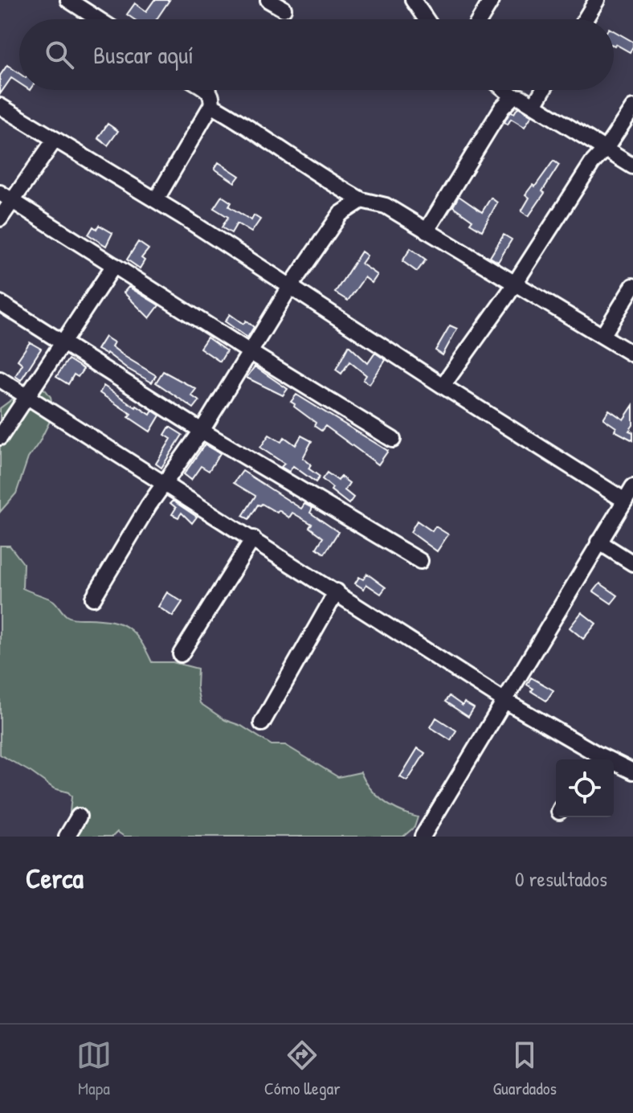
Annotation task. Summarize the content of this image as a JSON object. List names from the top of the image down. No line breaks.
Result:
{"page":{"search":"Buscar aquí","heading":["Cerca","0 resultados"],"nav":["Mapa","Cómo llegar","Guardados"]}}
